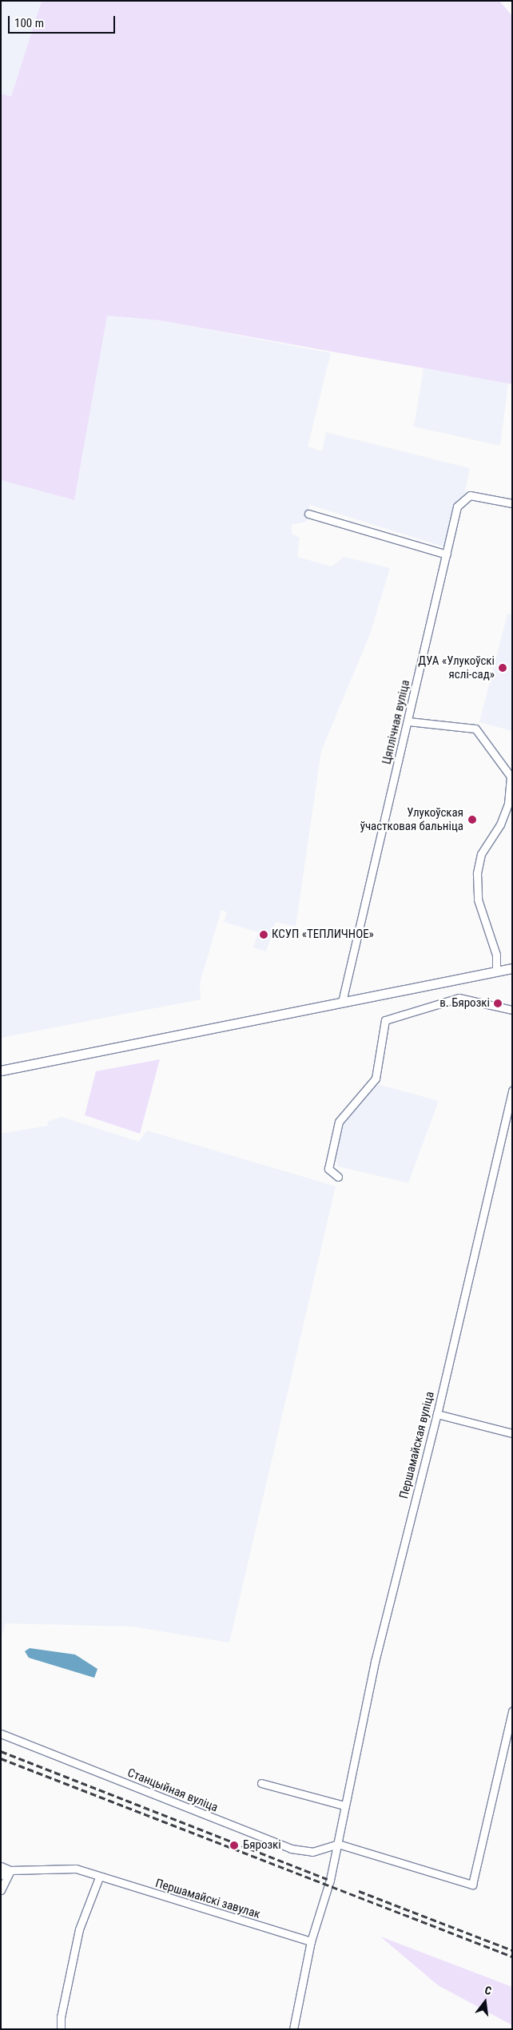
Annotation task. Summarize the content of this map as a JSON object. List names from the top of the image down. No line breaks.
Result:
{"streets":{"street":["Цяплічная вуліца","Першамайская вуліца","Станцыйная вуліца","Першамайскі завулак"]},"crossings":[["Першамайская вуліца","Станцыйная вуліца"],["Першамайская вуліца","Першамайскі завулак"]],"places":["ДУА «Улукоўскі яслі-сад»","Улукоўская ўчастковая бальніца","КСУП «ТЕПЛИЧНОЕ»","в. Бярозкі","Бярозкі"],"scale_bar":"100 m","north":"top"}
